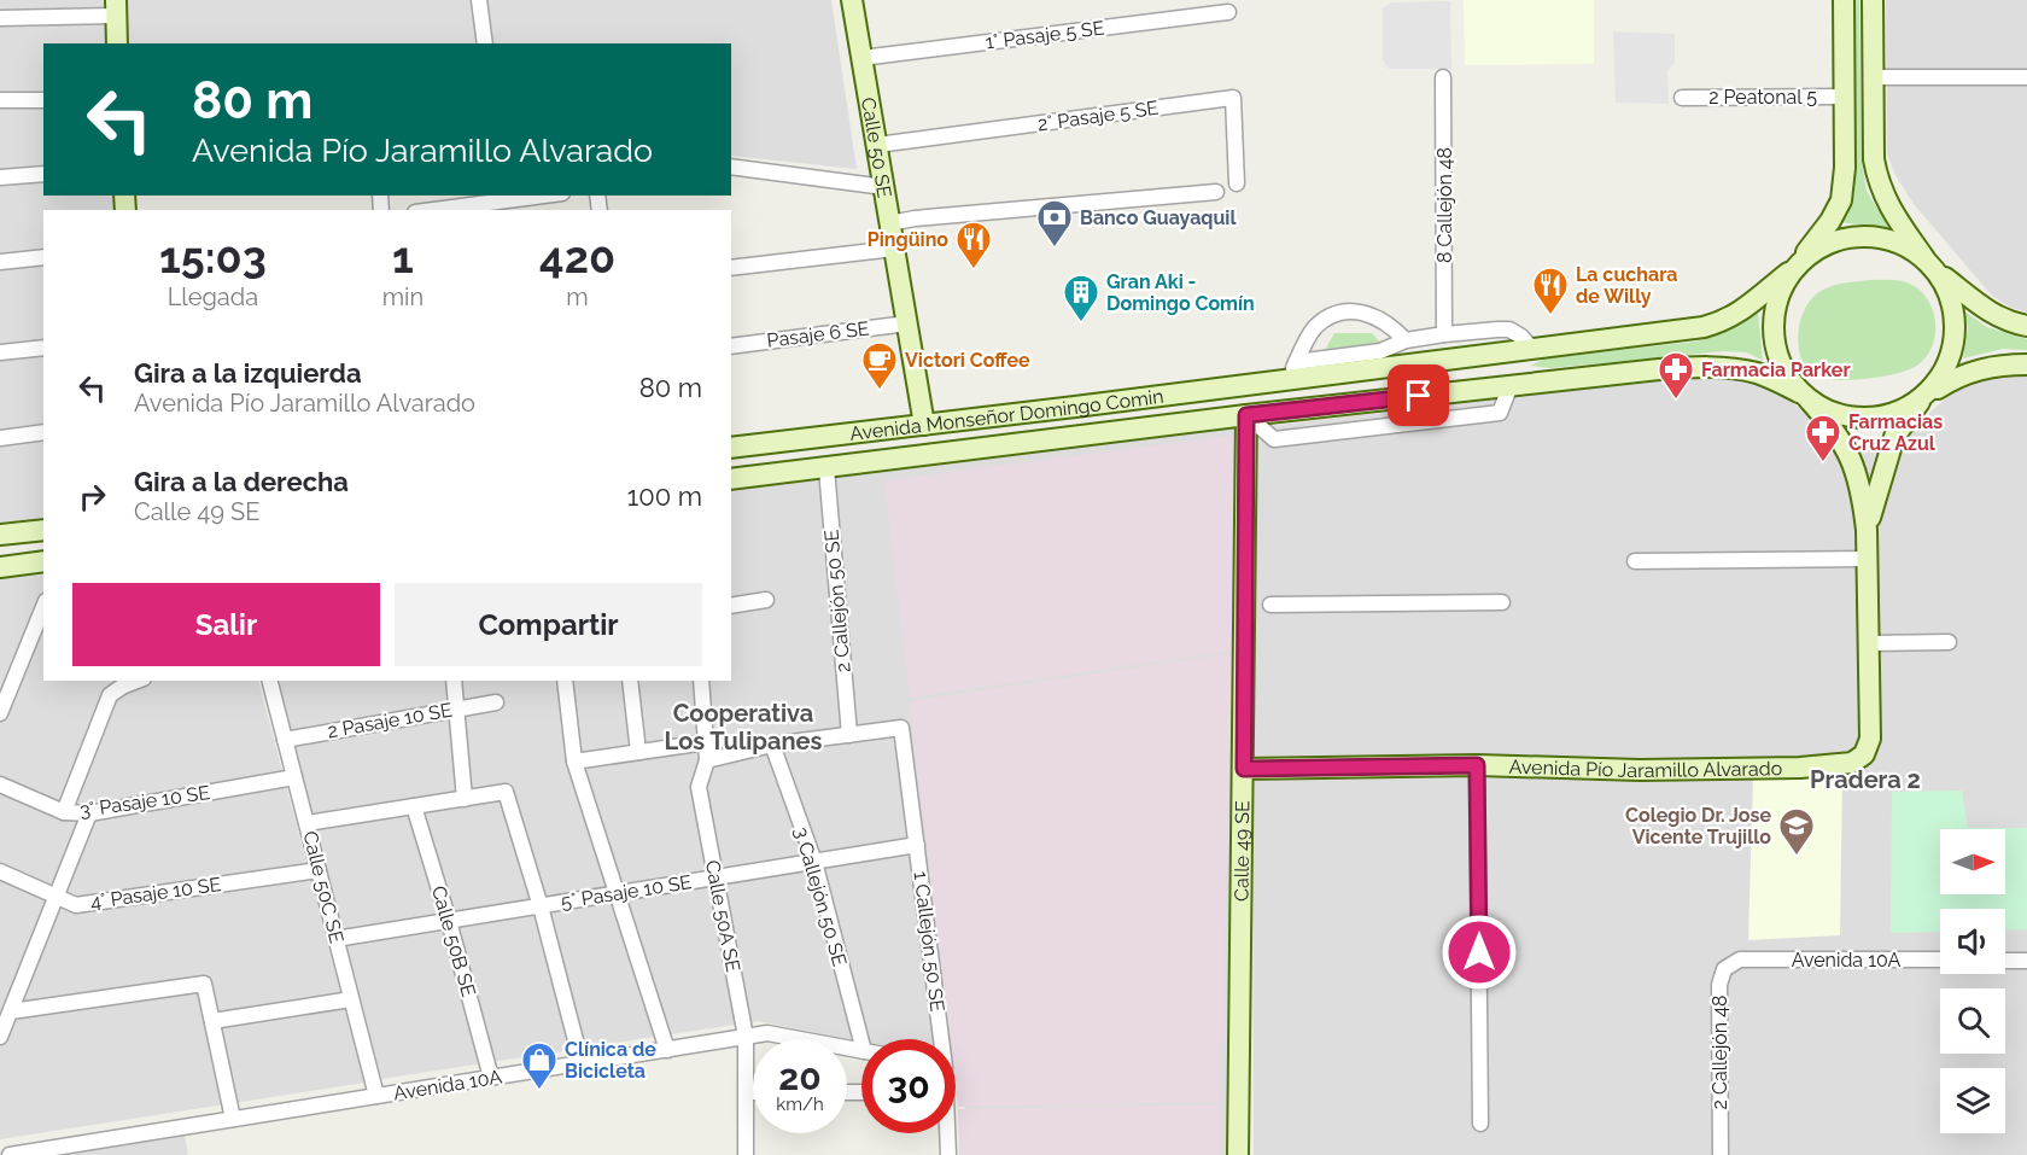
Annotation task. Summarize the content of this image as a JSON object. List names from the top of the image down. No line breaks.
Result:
{"streets":{"main road":["Calle 50 SE","Avenida Monseñor Domingo Comin","Avenida Pío Jaramillo Alvarado","Calle 49 SE"],"street":["1° Pasaje 5 SE","2 Peatonal 5","2° Pasaje 5 SE","8 Callejón 48","Pasaje 6 SE","2 Callejón 50 SE","2 Pasaje 10 SE","3° Pasaje 10 SE","Calle 50C SE","5° Pasaje 10 SE","4° Pasaje 10 SE","3 Callejón 50 SE","Calle 50A SE","Calle 50B SE","1 Callejón 50 SE","Avenida 10A","2 Callejón 48"]},"crossings":[["1° Pasaje 5 SE","Calle 50 SE"],["2° Pasaje 5 SE","Calle 50 SE"],["Calle 50 SE","Pasaje 6 SE"],["Calle 50 SE","Avenida Monseñor Domingo Comin"],["8 Callejón 48","Avenida Monseñor Domingo Comin"],["Avenida Monseñor Domingo Comin","2 Callejón 50 SE"],["Avenida Monseñor Domingo Comin","Avenida Pío Jaramillo Alvarado"],["Avenida Monseñor Domingo Comin","Calle 49 SE"],["2 Callejón 50 SE","1 Callejón 50 SE"],["2 Pasaje 10 SE","Calle 50C SE"],["Avenida Pío Jaramillo Alvarado","Calle 49 SE"],["3° Pasaje 10 SE","Calle 50C SE"],["Calle 50C SE","5° Pasaje 10 SE"],["Calle 50C SE","4° Pasaje 10 SE"],["Calle 50C SE","Avenida 10A"],["5° Pasaje 10 SE","3 Callejón 50 SE"],["5° Pasaje 10 SE","Calle 50A SE"],["5° Pasaje 10 SE","Calle 50B SE"],["5° Pasaje 10 SE","1 Callejón 50 SE"],["Calle 50A SE","Avenida 10A"],["Calle 50B SE","Avenida 10A"],["Avenida 10A","2 Callejón 48"]],"districts":["Cooperativa Los Tulipanes","Pradera 2"],"places":{"bank":["Banco Guayaquil"],"restaurant":["Pingüino","La cuchara de Willy"],"building":["Gran Aki - Domingo Comín"],"cafe":["Victori Coffee"],"pharmacy":["Farmacia Parker","Farmacias Cruz Azul"],"school or university":["Colegio Dr. Jose Vicente Trujillo"],"shop":["Clínica de Bicicleta"]},"north":"right","page":{"turn":["80 m","Avenida Pío Jaramillo Alvarado"],"eta":["15:03","Llegada","1","min","420","m"],"list":[{"name":"Gira a la izquierda","note":"Avenida Pío Jaramillo Alvarado","value":"80 m"},{"name":"Gira a la derecha","note":"Calle 49 SE","value":"100 m"}],"buttons":["Salir","Compartir"],"speed":"20 km/h","limit":"30"}}
